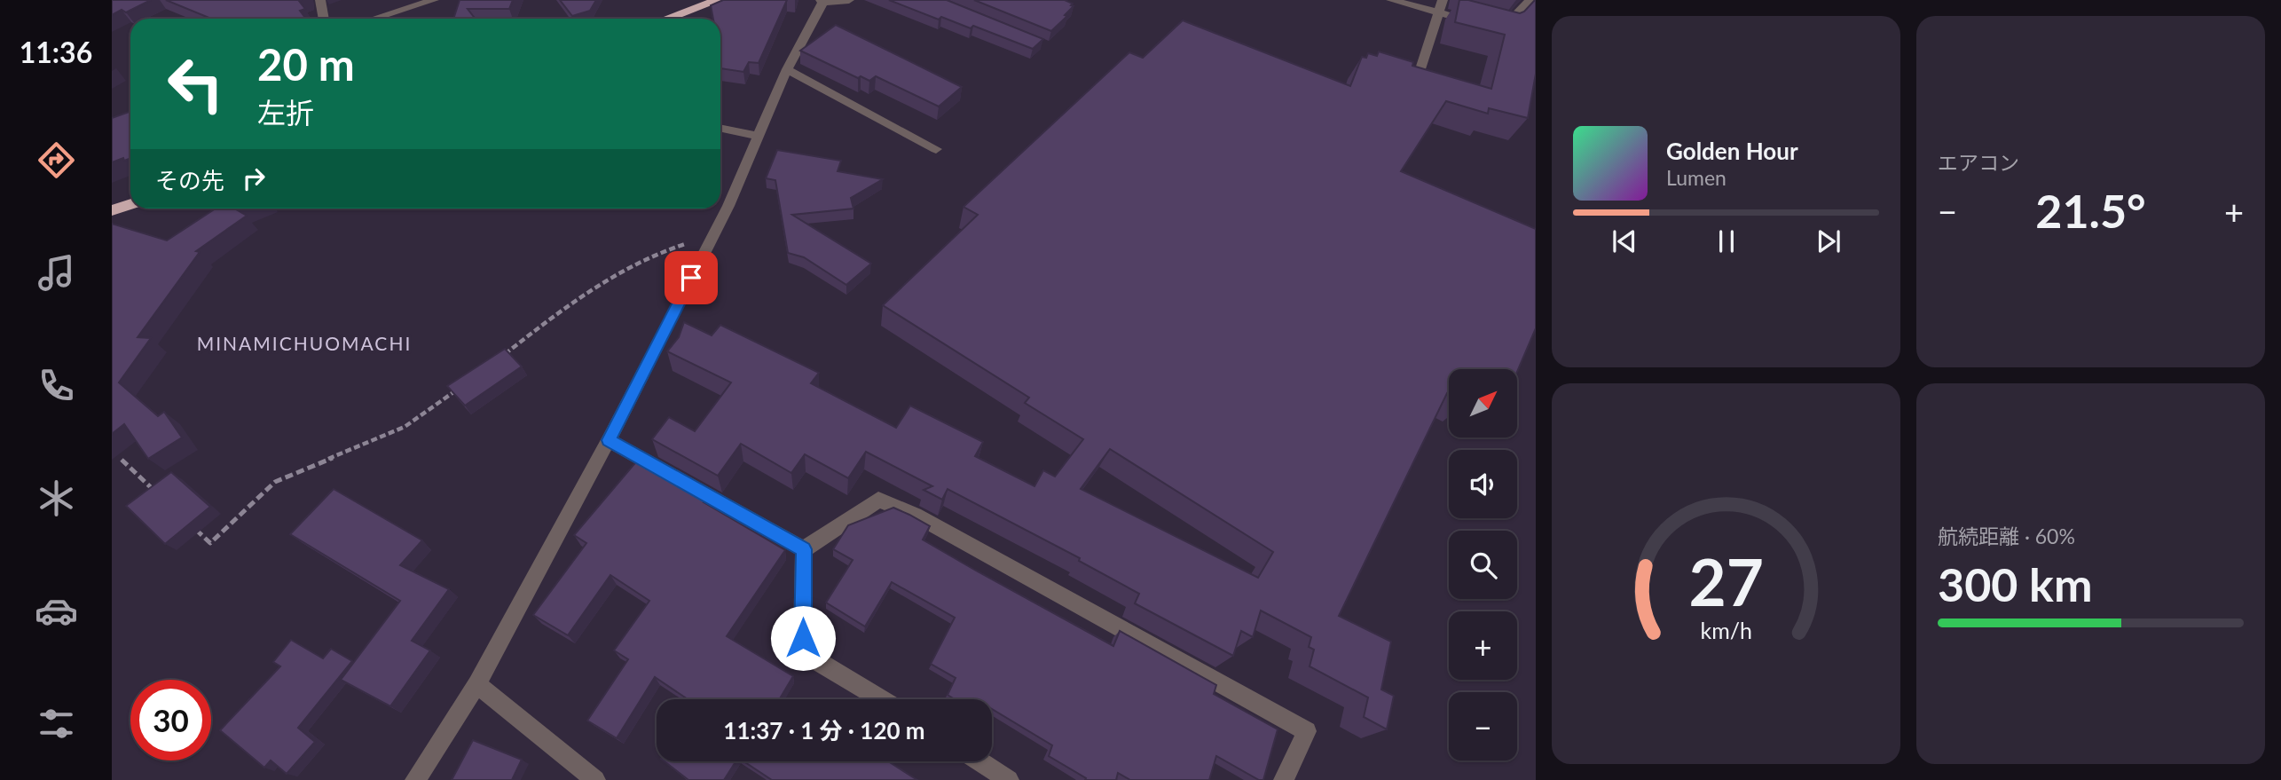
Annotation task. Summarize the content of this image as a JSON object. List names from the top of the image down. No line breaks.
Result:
{"districts":["MINAMICHUOMACHI"],"north":"top right","page":{"tabs":"11:36","tile":["エアコン",["航続距離 · 60%","300 km"]],"turn":["20 m","左折"],"song":["Golden Hour","Lumen"],"then":"その先","heat":["−","21.5°","+"],"map_buttons":["+","−"],"limit":"30","trip":"11:37 · 1 分 · 120 m","gauge":["27","km/h"]}}
